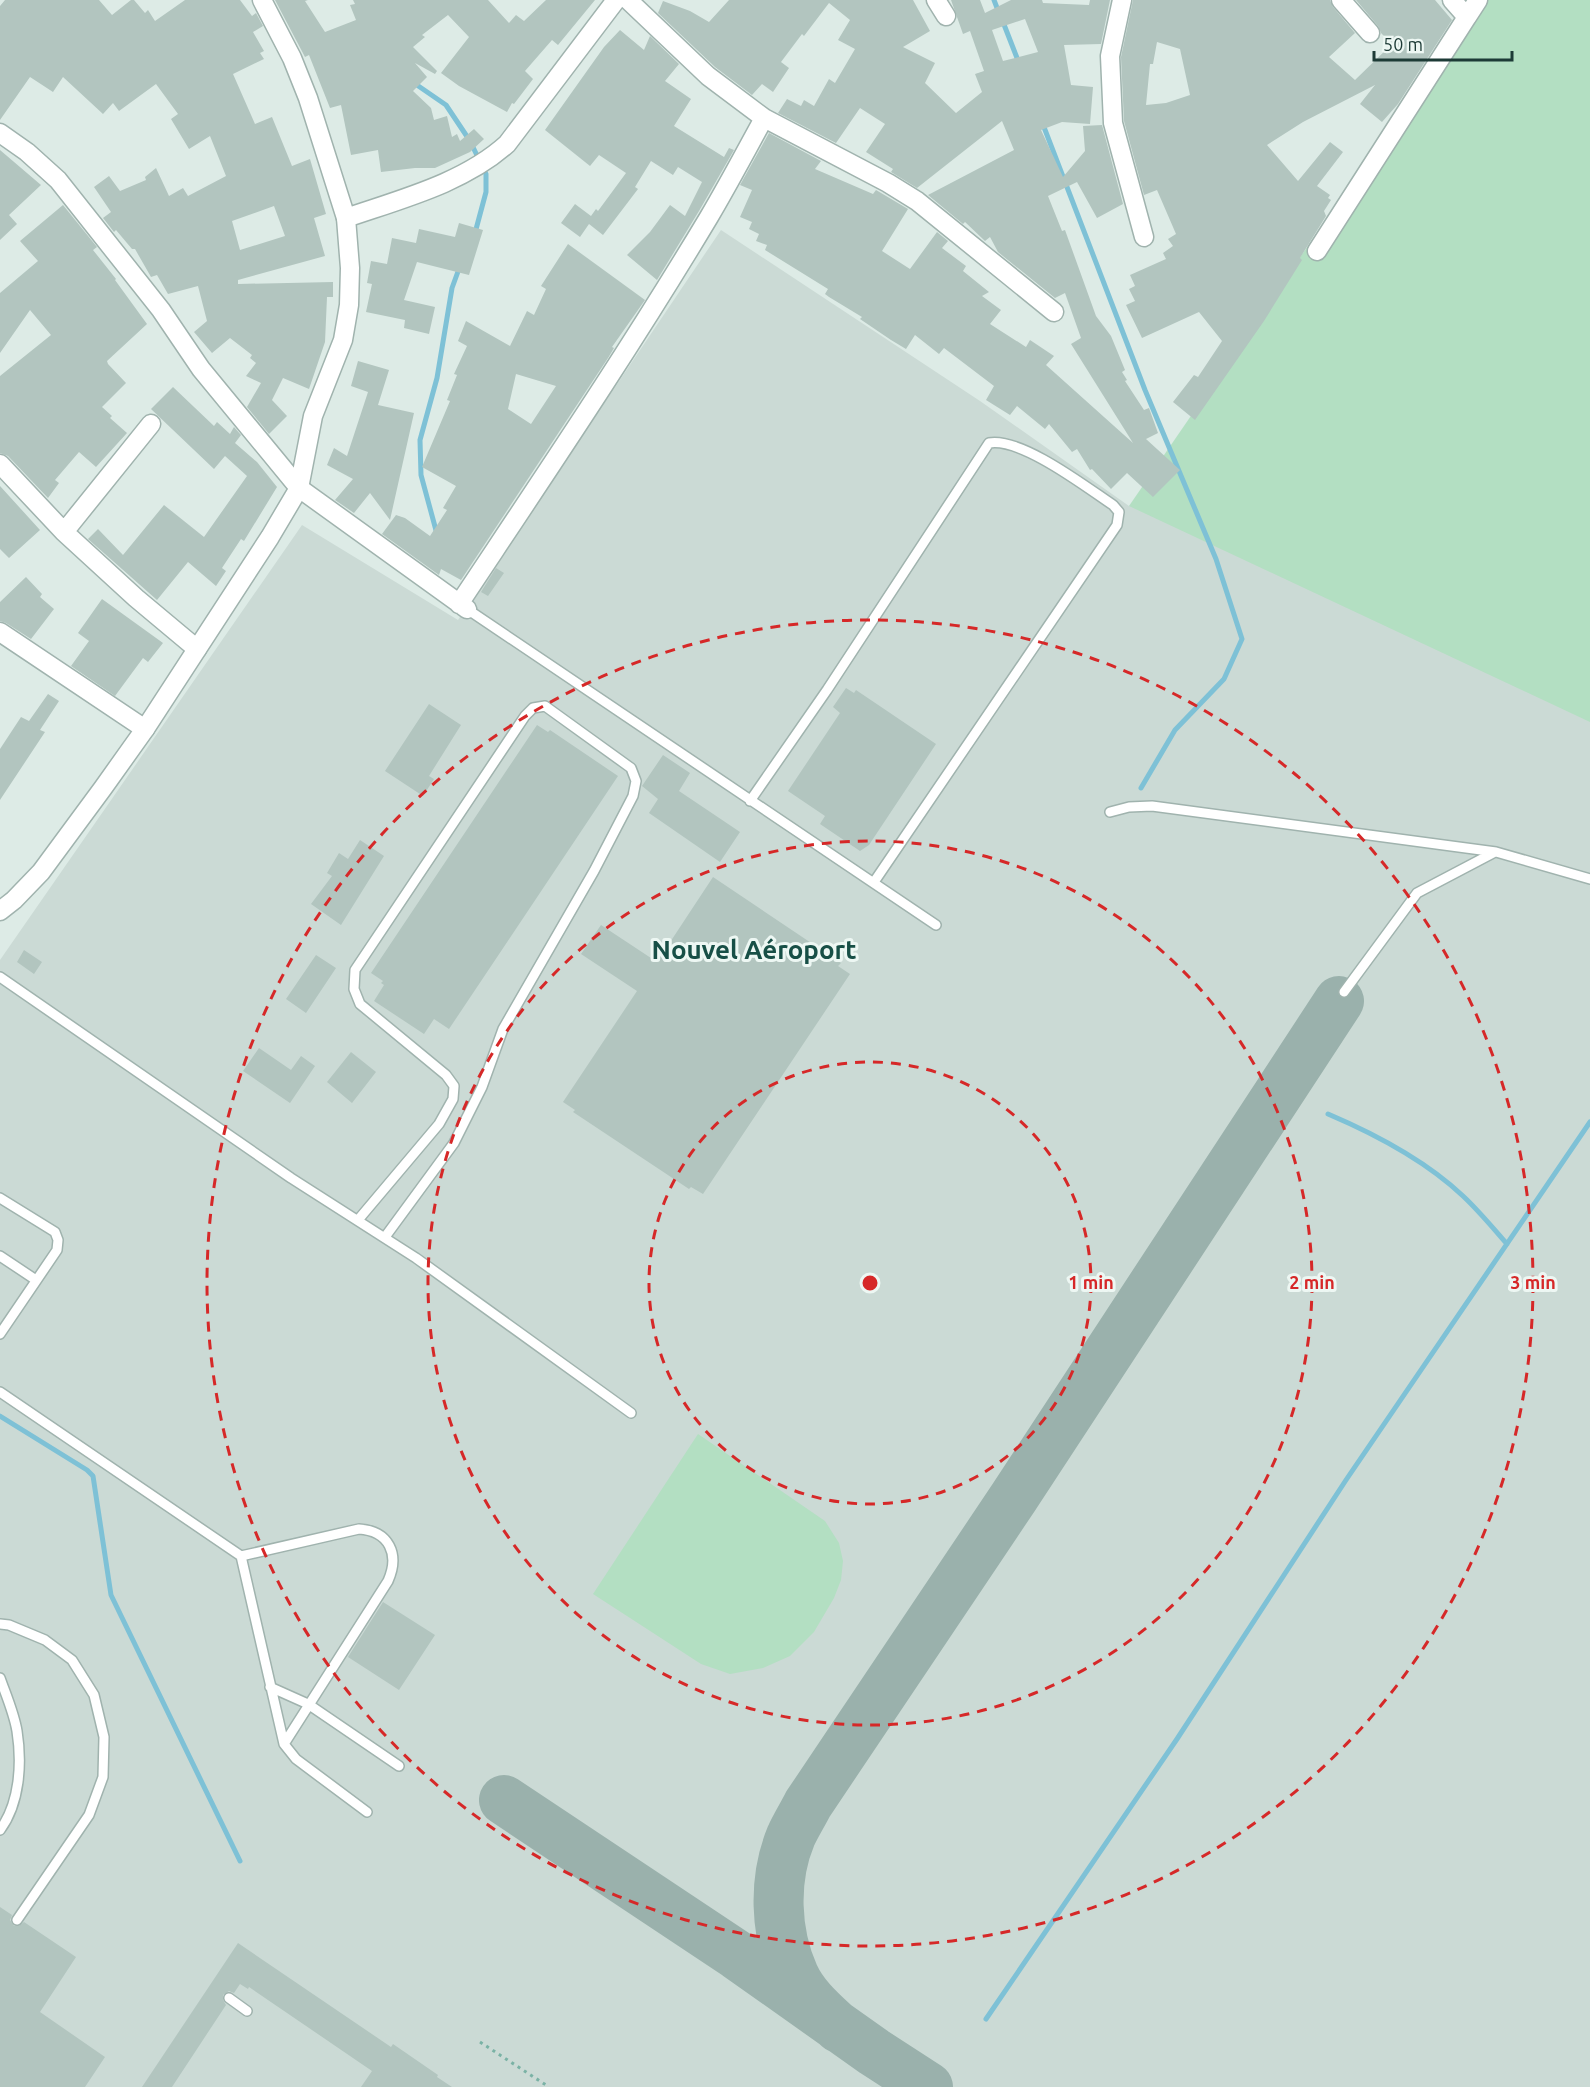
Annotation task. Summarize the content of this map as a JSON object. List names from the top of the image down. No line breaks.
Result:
{"districts":["Nouvel Aéroport"],"scale_bar":"50 m","rings":["1 min","2 min","3 min"]}
